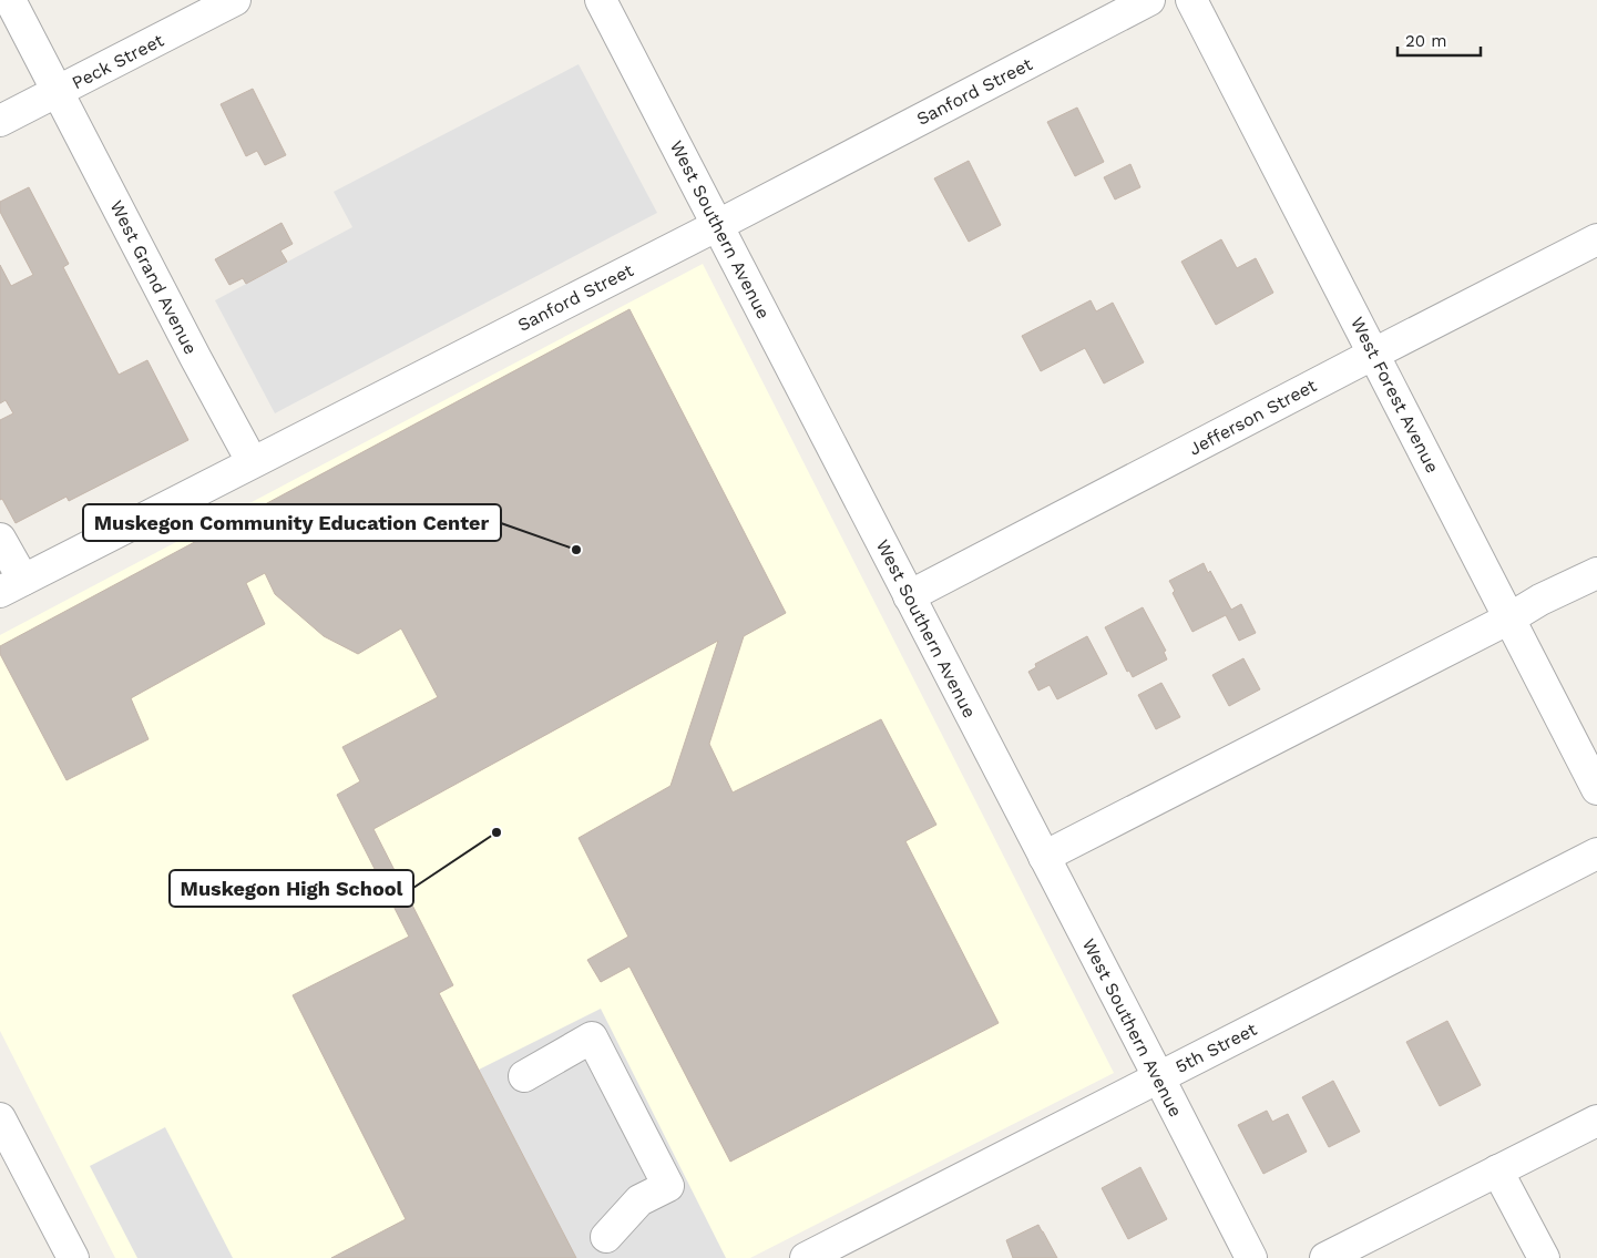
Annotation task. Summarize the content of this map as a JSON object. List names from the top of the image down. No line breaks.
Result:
{"streets":{"street":["Peck Street","Sanford Street","West Southern Avenue","West Grand Avenue","West Forest Avenue","Jefferson Street","5th Street"]},"crossings":[["Peck Street","West Grand Avenue"],["Sanford Street","West Southern Avenue"],["Sanford Street","West Grand Avenue"],["West Southern Avenue","Jefferson Street"],["West Southern Avenue","5th Street"],["West Forest Avenue","Jefferson Street"]],"places":["Muskegon Community Education Center","Muskegon High School"],"scale_bar":"20 m"}
